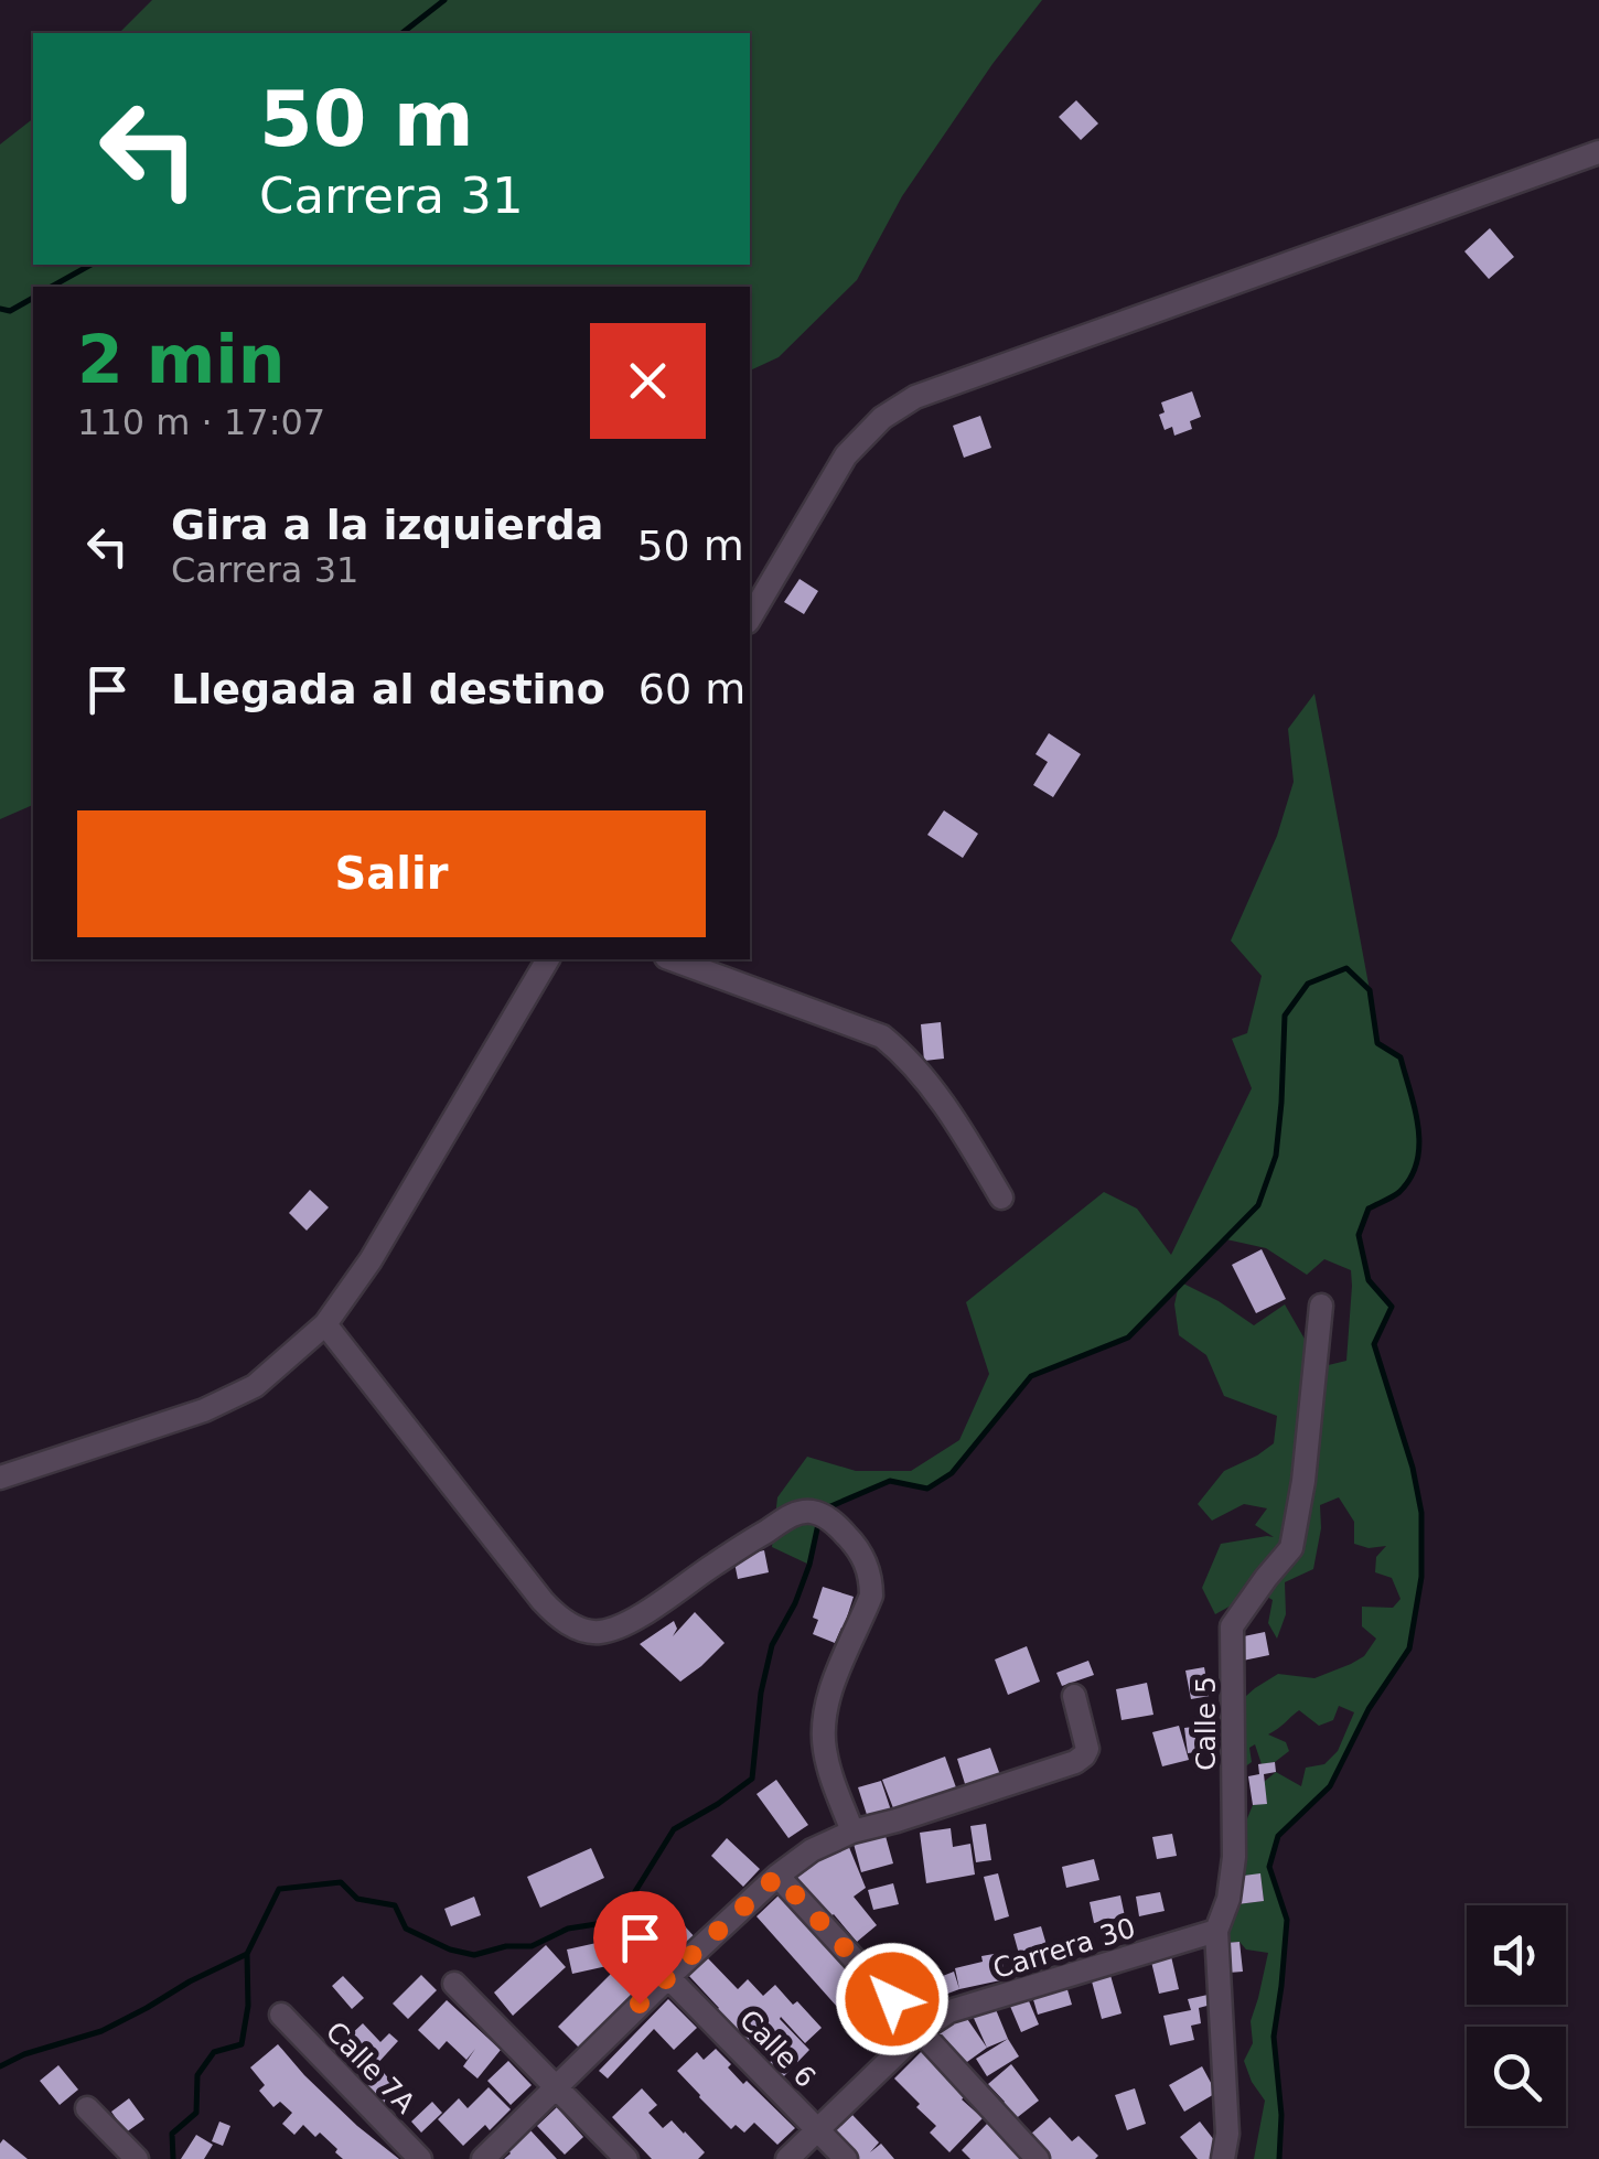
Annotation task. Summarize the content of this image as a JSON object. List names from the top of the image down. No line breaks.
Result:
{"streets":{"street":["Calle 5","Carrera 30","Calle 6","Calle 7A"]},"crossings":[["Calle 5","Carrera 30"],["Carrera 30","Calle 6"]],"page":{"turn":["50 m","Carrera 31"],"heading":["2 min","110 m · 17:07"],"list":[{"name":"Gira a la izquierda","note":"Carrera 31","value":"50 m"},{"name":"Llegada al destino","value":"60 m"}],"buttons":"Salir"}}
